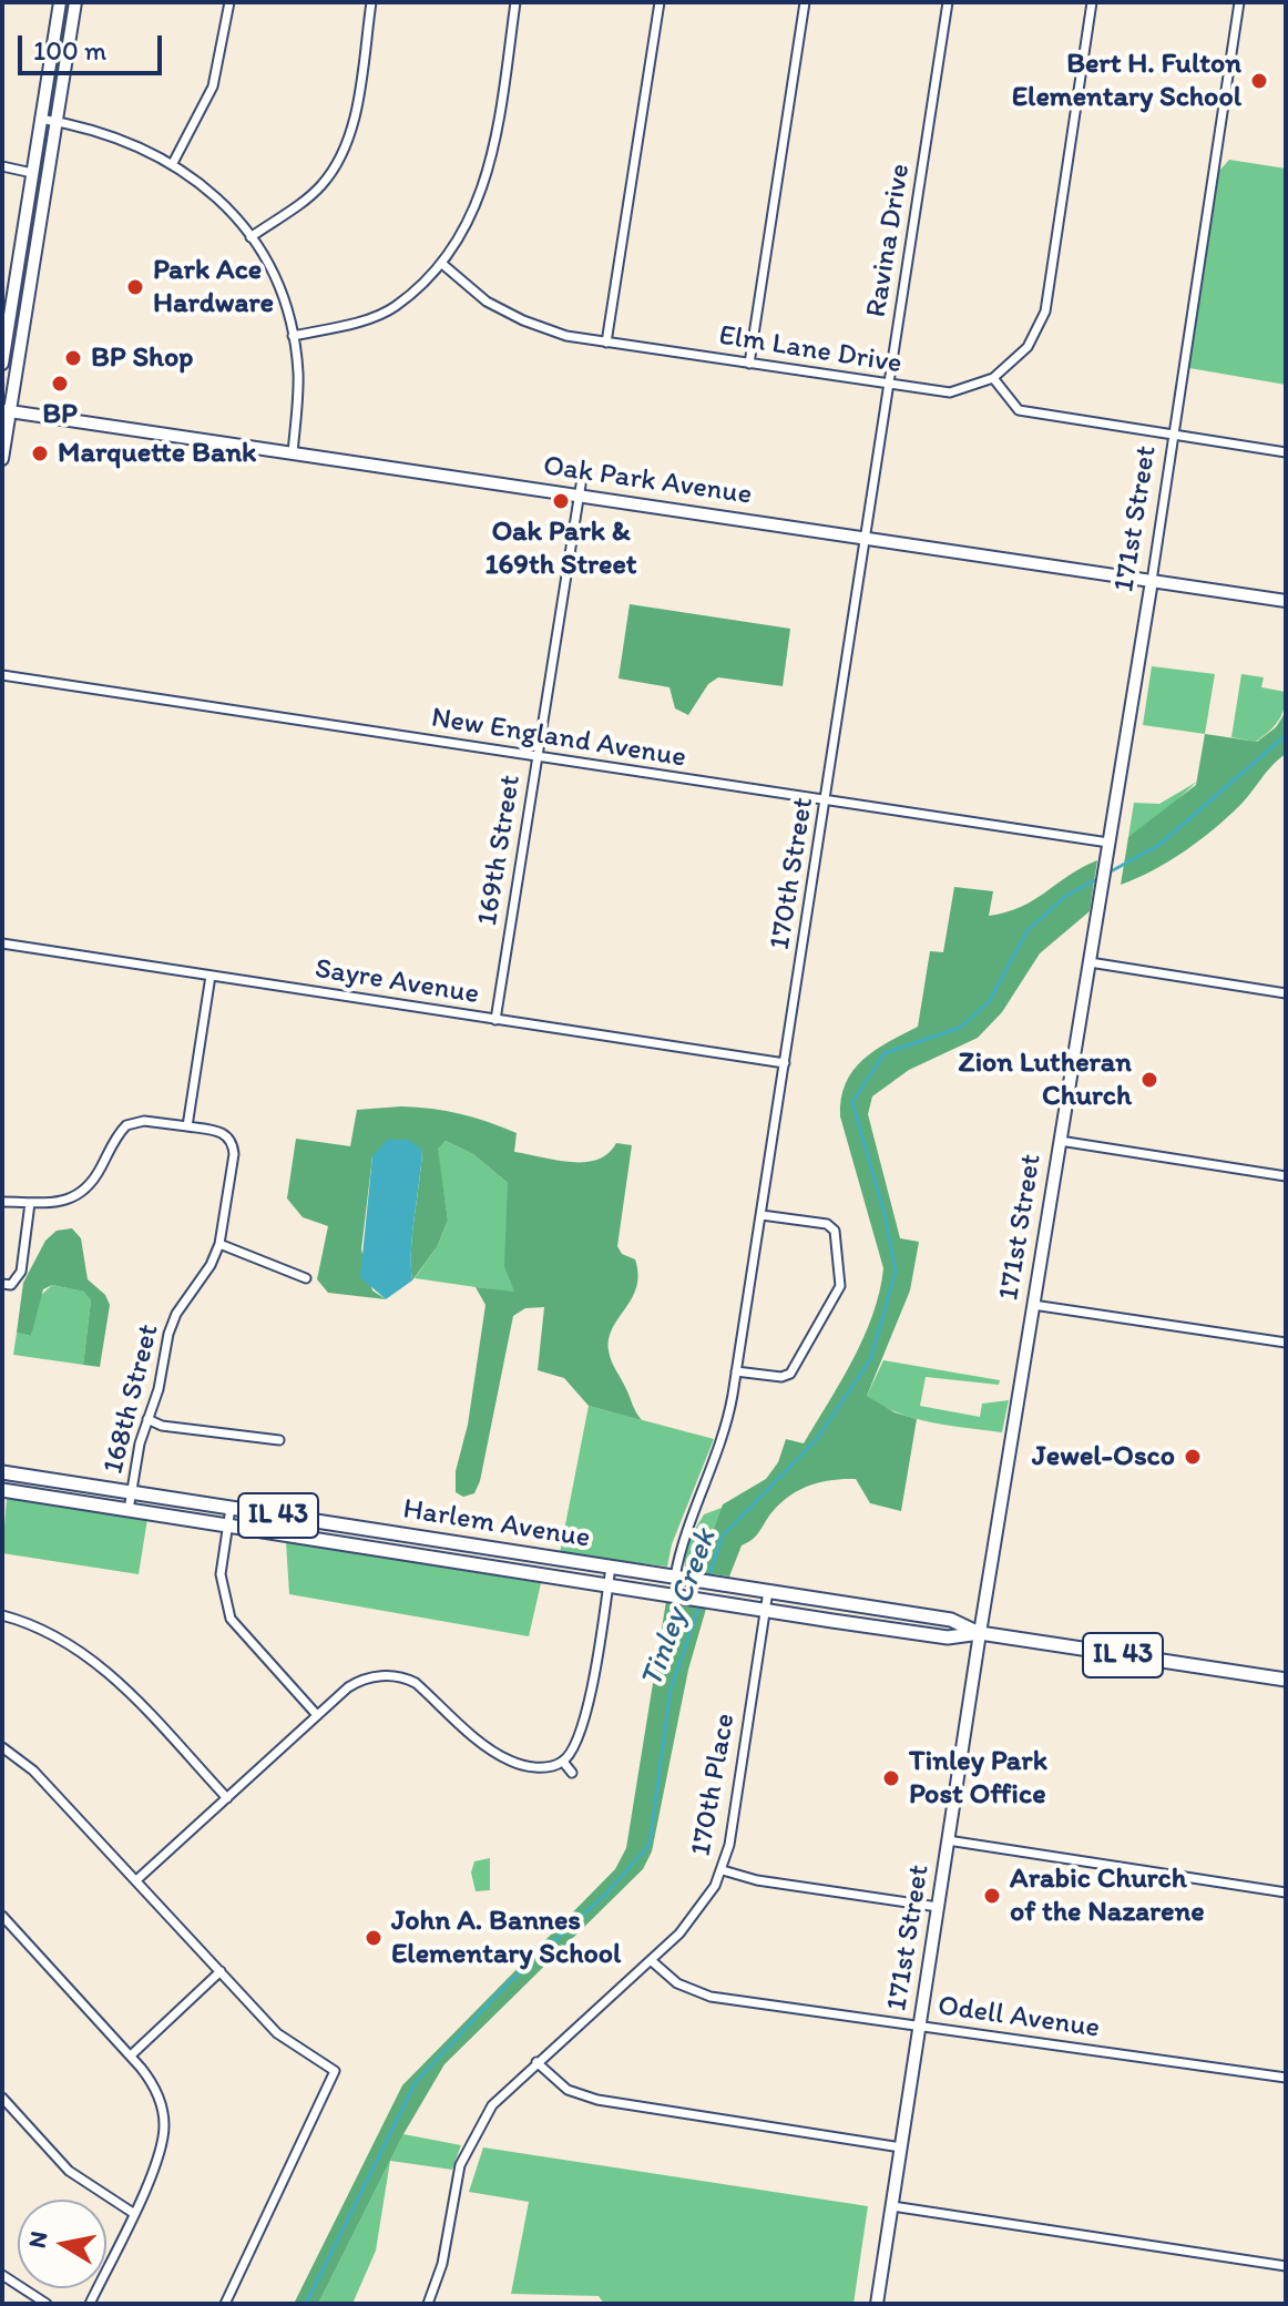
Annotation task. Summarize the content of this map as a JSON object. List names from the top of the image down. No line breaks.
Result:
{"streets":{"main road":["IL 43","Harlem Avenue"],"street":["Ravina Drive","Elm Lane Drive","Oak Park Avenue","171st Street","New England Avenue","169th Street","170th Street","Sayre Avenue","168th Street","170th Place","Odell Avenue"]},"crossings":[["Ravina Drive","Elm Lane Drive"],["Ravina Drive","Oak Park Avenue"],["Ravina Drive","170th Street"],["Oak Park Avenue","171st Street"],["Oak Park Avenue","169th Street"],["Oak Park Avenue","170th Street"],["171st Street","New England Avenue"],["171st Street","Harlem Avenue"],["171st Street","Odell Avenue"],["New England Avenue","169th Street"],["New England Avenue","170th Street"],["169th Street","Sayre Avenue"],["170th Street","Sayre Avenue"],["170th Street","Harlem Avenue"],["168th Street","Harlem Avenue"],["Harlem Avenue","170th Place"],["170th Place","Odell Avenue"]],"water":["Tinley Creek"],"places":["Bert H. Fulton Elementary School","Park Ace Hardware","BP Shop","BP","Marquette Bank","Oak Park & 169th Street","Zion Lutheran Church","Jewel-Osco","Tinley Park Post Office","Arabic Church of the Nazarene","John A. Bannes Elementary School"],"scale_bar":"100 m","north":"left"}
